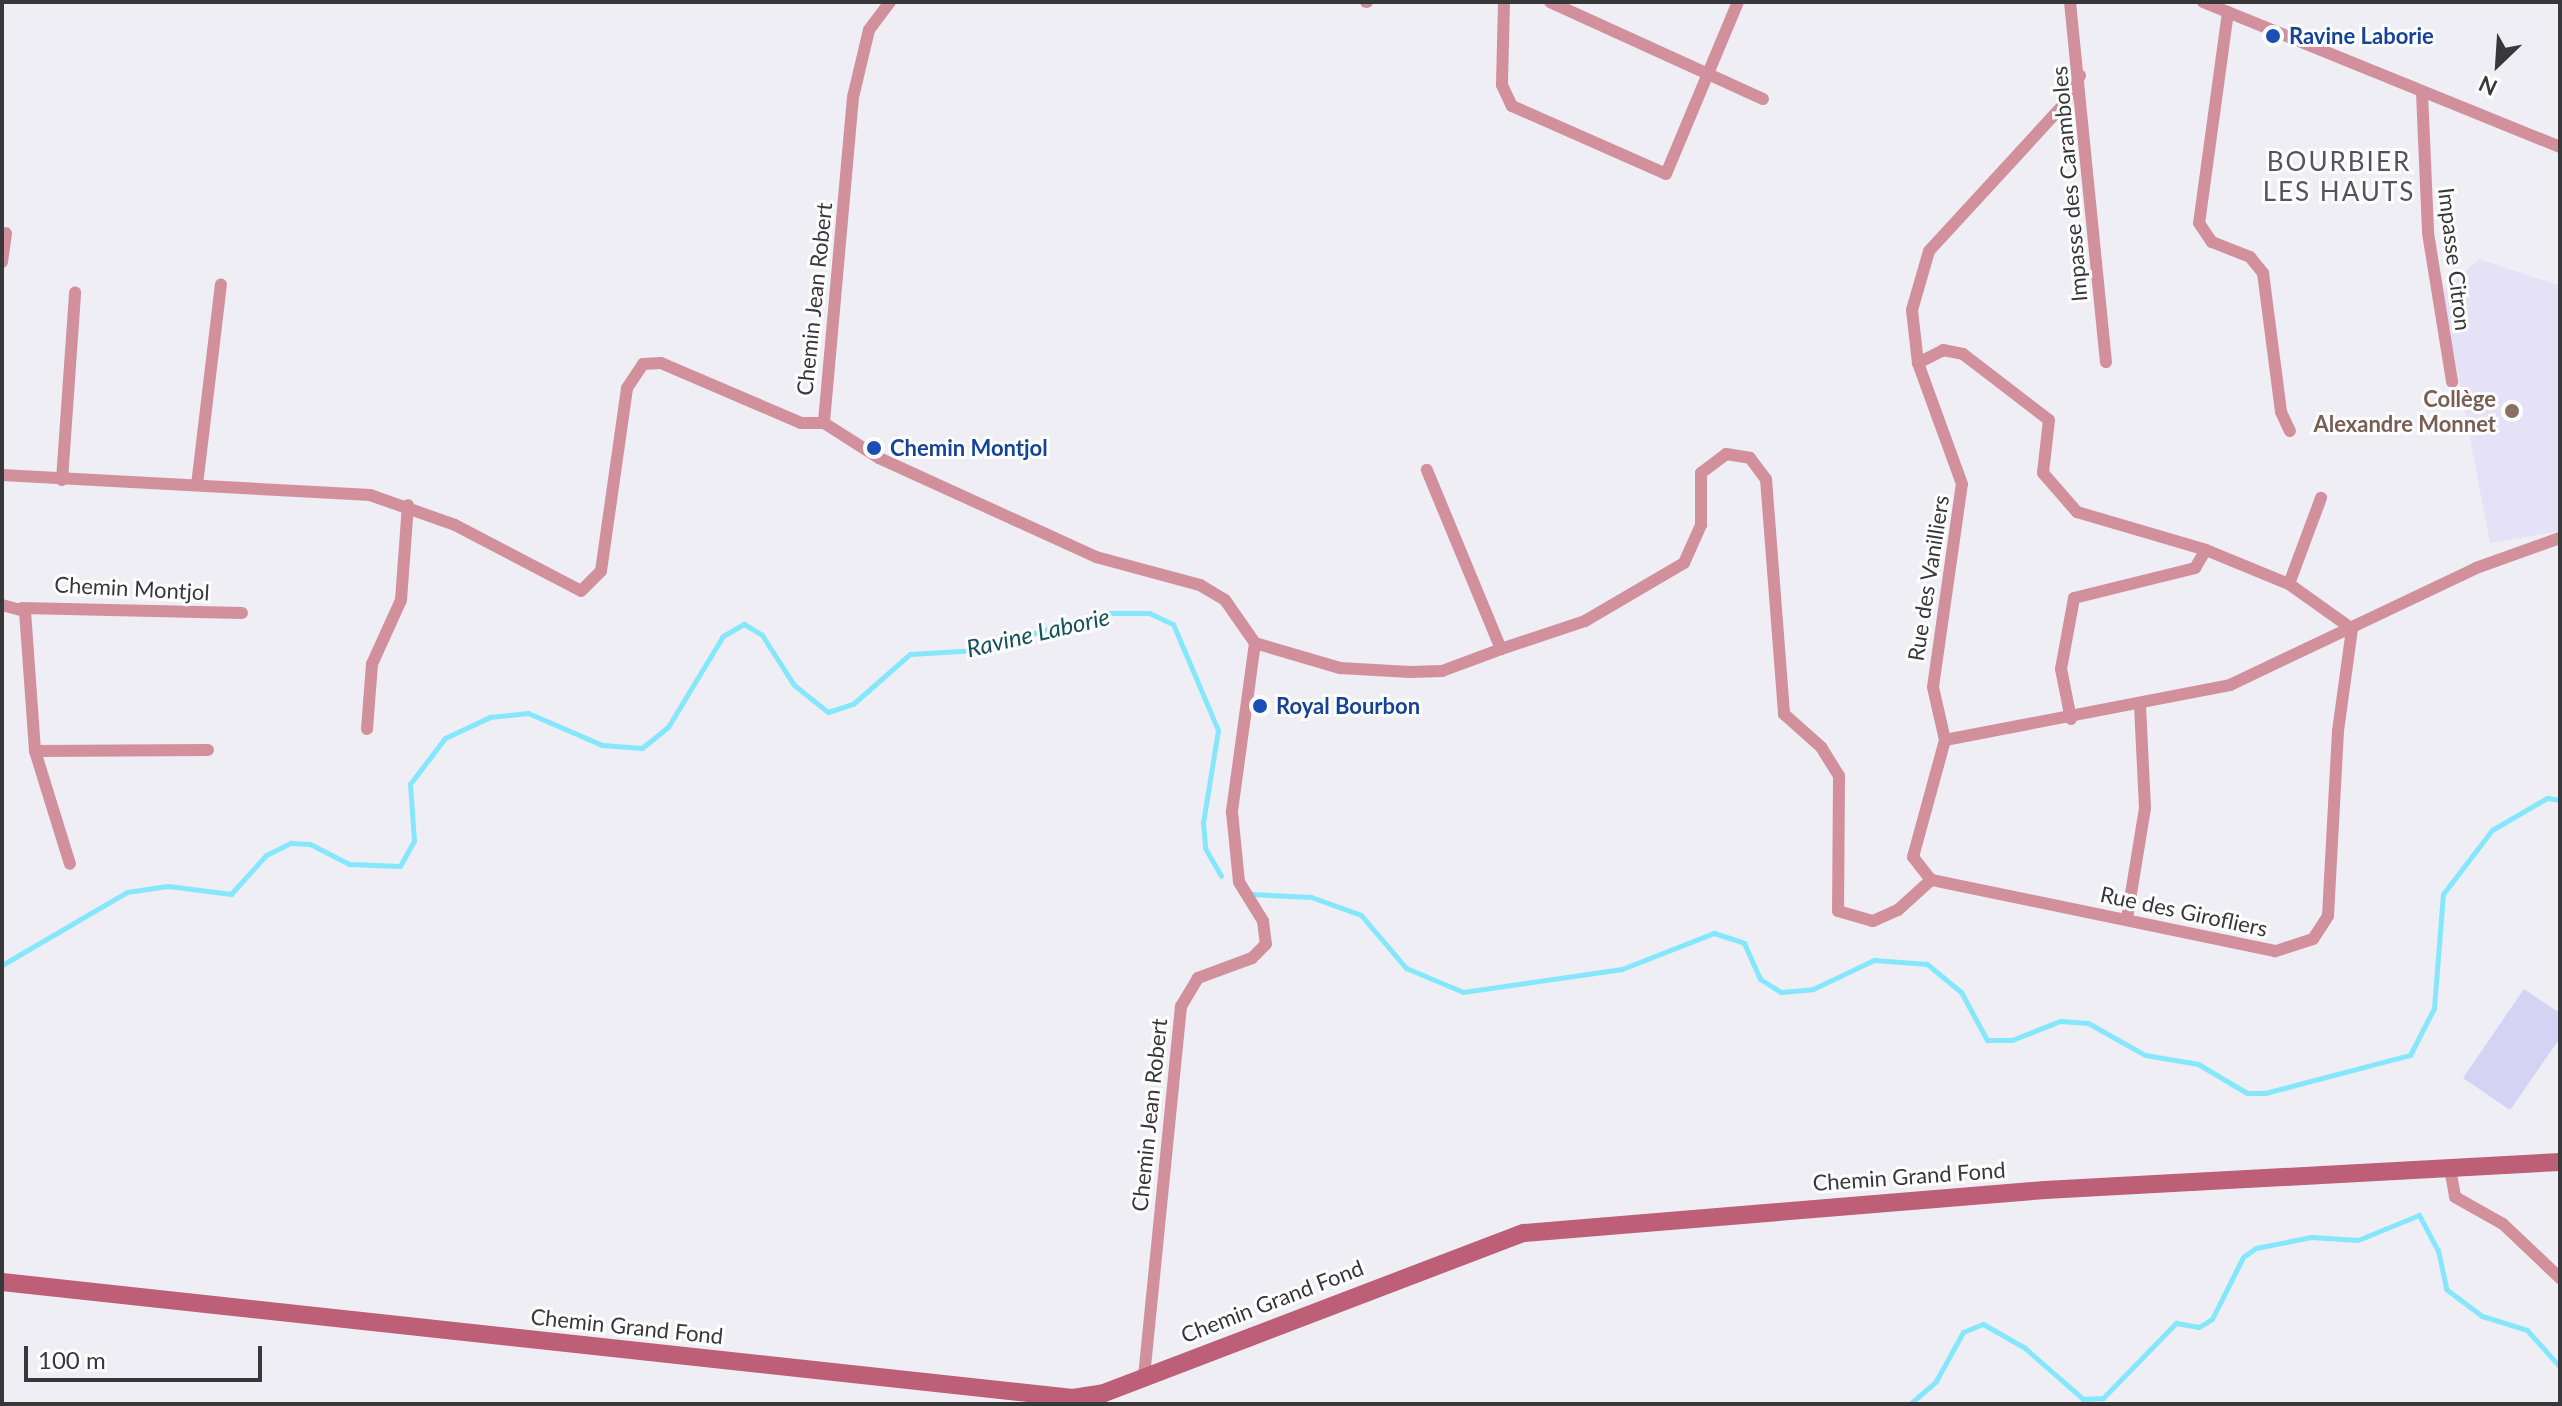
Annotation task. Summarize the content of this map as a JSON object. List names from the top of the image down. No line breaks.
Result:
{"streets":{"street":["Impasse des Caramboles","Impasse Citron","Chemin Jean Robert","Rue des Vanilliers","Chemin Montjol","Rue des Girofliers","Chemin Grand Fond"]},"crossings":[["Impasse des Caramboles","Rue des Vanilliers"],["Chemin Jean Robert","Chemin Grand Fond"]],"districts":["BOURBIER LES HAUTS"],"water":["Ravine Laborie"],"places":["Ravine Laborie","Collège Alexandre Monnet","Chemin Montjol","Royal Bourbon"],"scale_bar":"100 m","north":"bottom left"}
